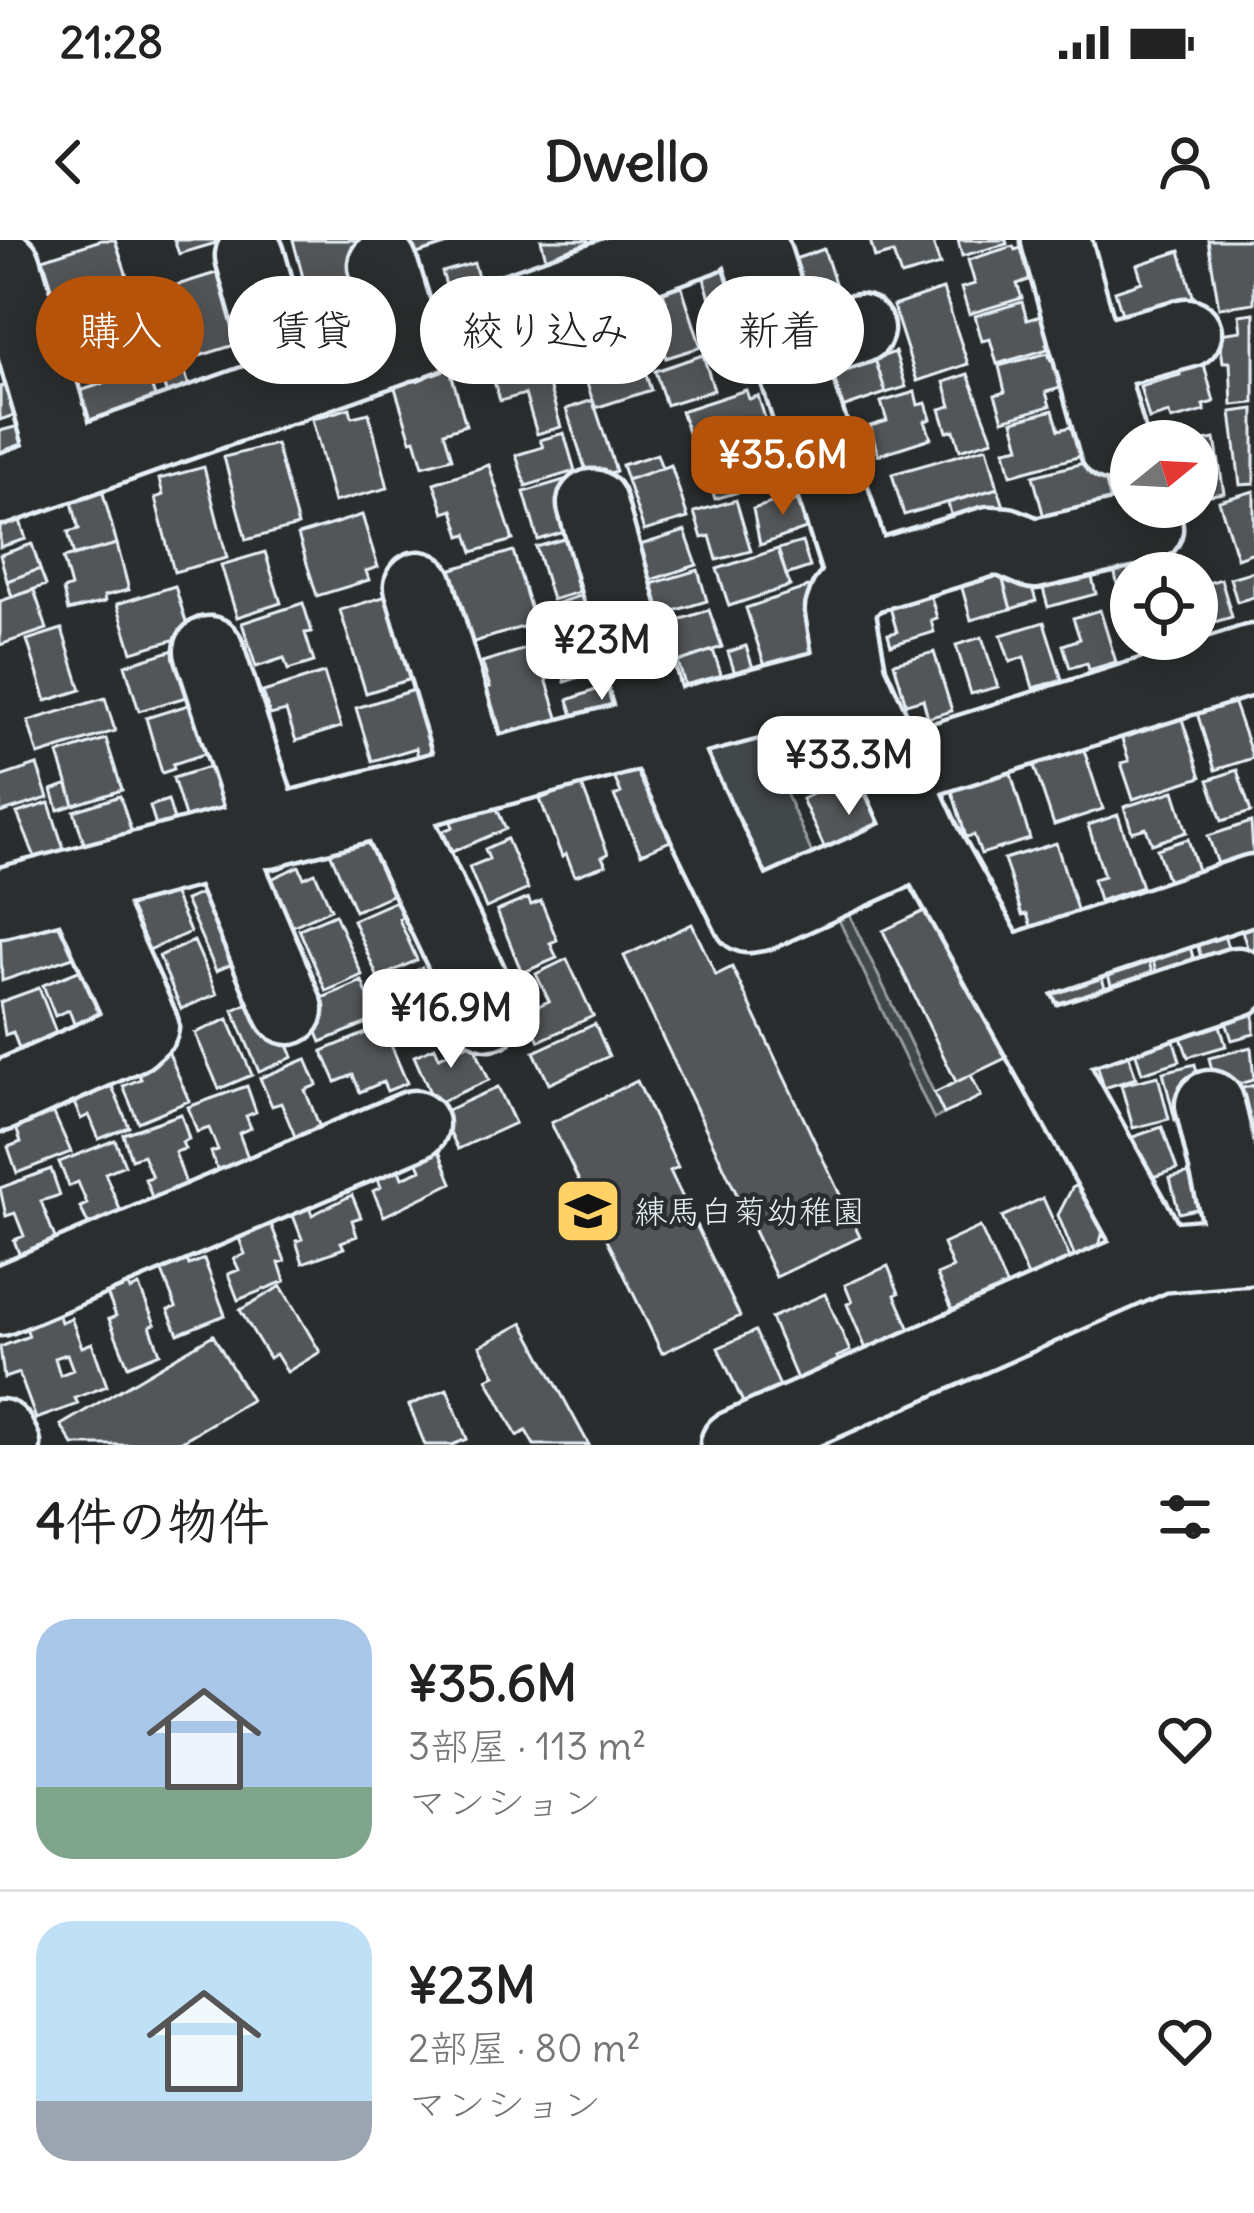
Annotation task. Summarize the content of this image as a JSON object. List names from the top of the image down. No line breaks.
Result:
{"places":{"school or university":["練馬白菊幼稚園"]},"north":"right","page":{"status":"21:28","header":"Dwello","chip":["購入","賃貸","絞り込み","新着"],"price":["¥35.6M","¥23M","¥33.3M","¥16.9M"],"heading":"4件の物件","list":[{"name":"¥35.6M","note":"3部屋 · 113 m² · マンション"},{"name":"¥23M","note":"2部屋 · 80 m² · マンション"}]}}
